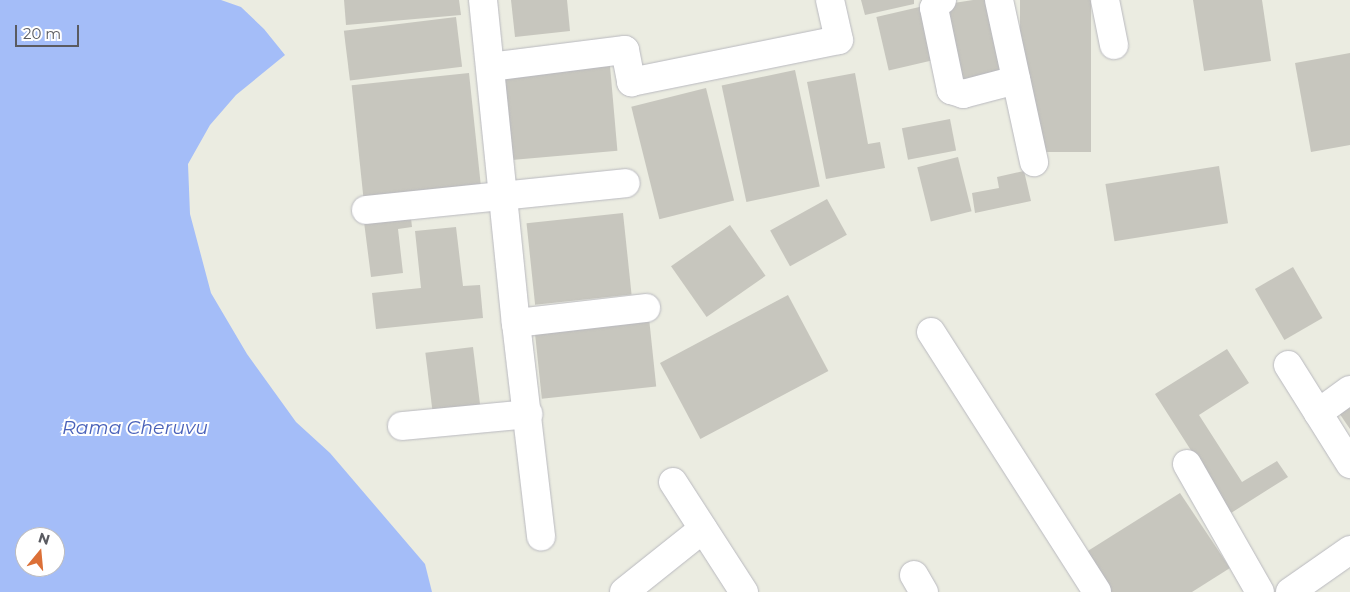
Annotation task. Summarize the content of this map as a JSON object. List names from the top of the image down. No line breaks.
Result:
{"water":["Rama Cheruvu"],"scale_bar":"20 m","north":"top"}
